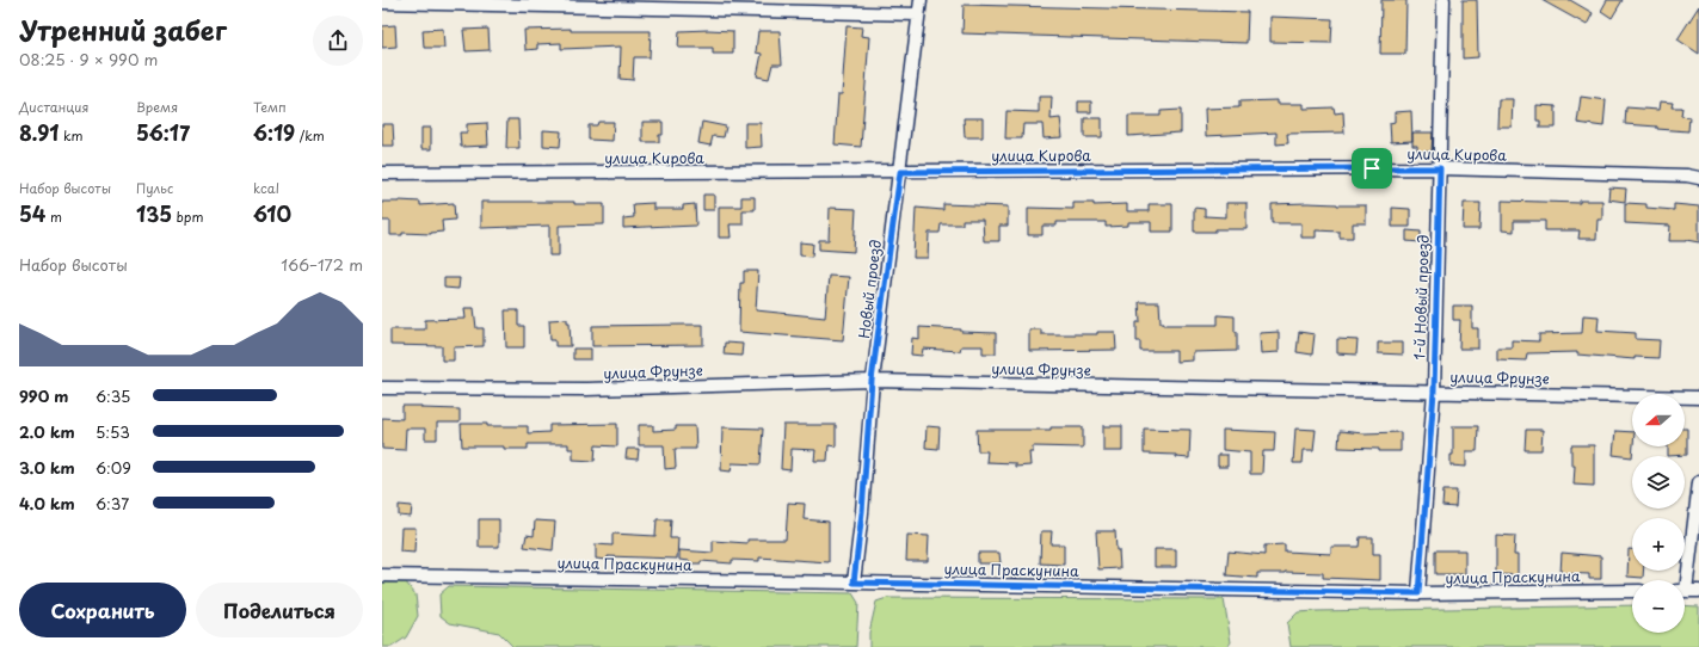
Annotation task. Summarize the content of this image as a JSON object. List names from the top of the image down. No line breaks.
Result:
{"streets":{"street":["улица Кирова","Новый проезд","1-й Новый проезд","улица Фрунзе","улица Праскунина"]},"crossings":[["улица Кирова","Новый проезд"],["улица Кирова","1-й Новый проезд"],["Новый проезд","улица Фрунзе"],["Новый проезд","улица Праскунина"],["1-й Новый проезд","улица Фрунзе"],["1-й Новый проезд","улица Праскунина"]],"north":"left","page":{"heading":["Утренний забег","08:25 · 9 × 990 m"],"stats":[["Дистанция","8.91 km"],["Время","56:17"],["Темп","6:19 /km"],["Набор высоты","54 m"],["Пульс","135 bpm"],["kcal","610"]],"chart":["Набор высоты","166–172 m"],"list":[{"name":"990 m","note":"6:35"},{"name":"2.0 km","note":"5:53"},{"name":"3.0 km","note":"6:09"},{"name":"4.0 km","note":"6:37"}],"map_buttons":["+","−"],"buttons":["Сохранить","Поделиться"]}}
